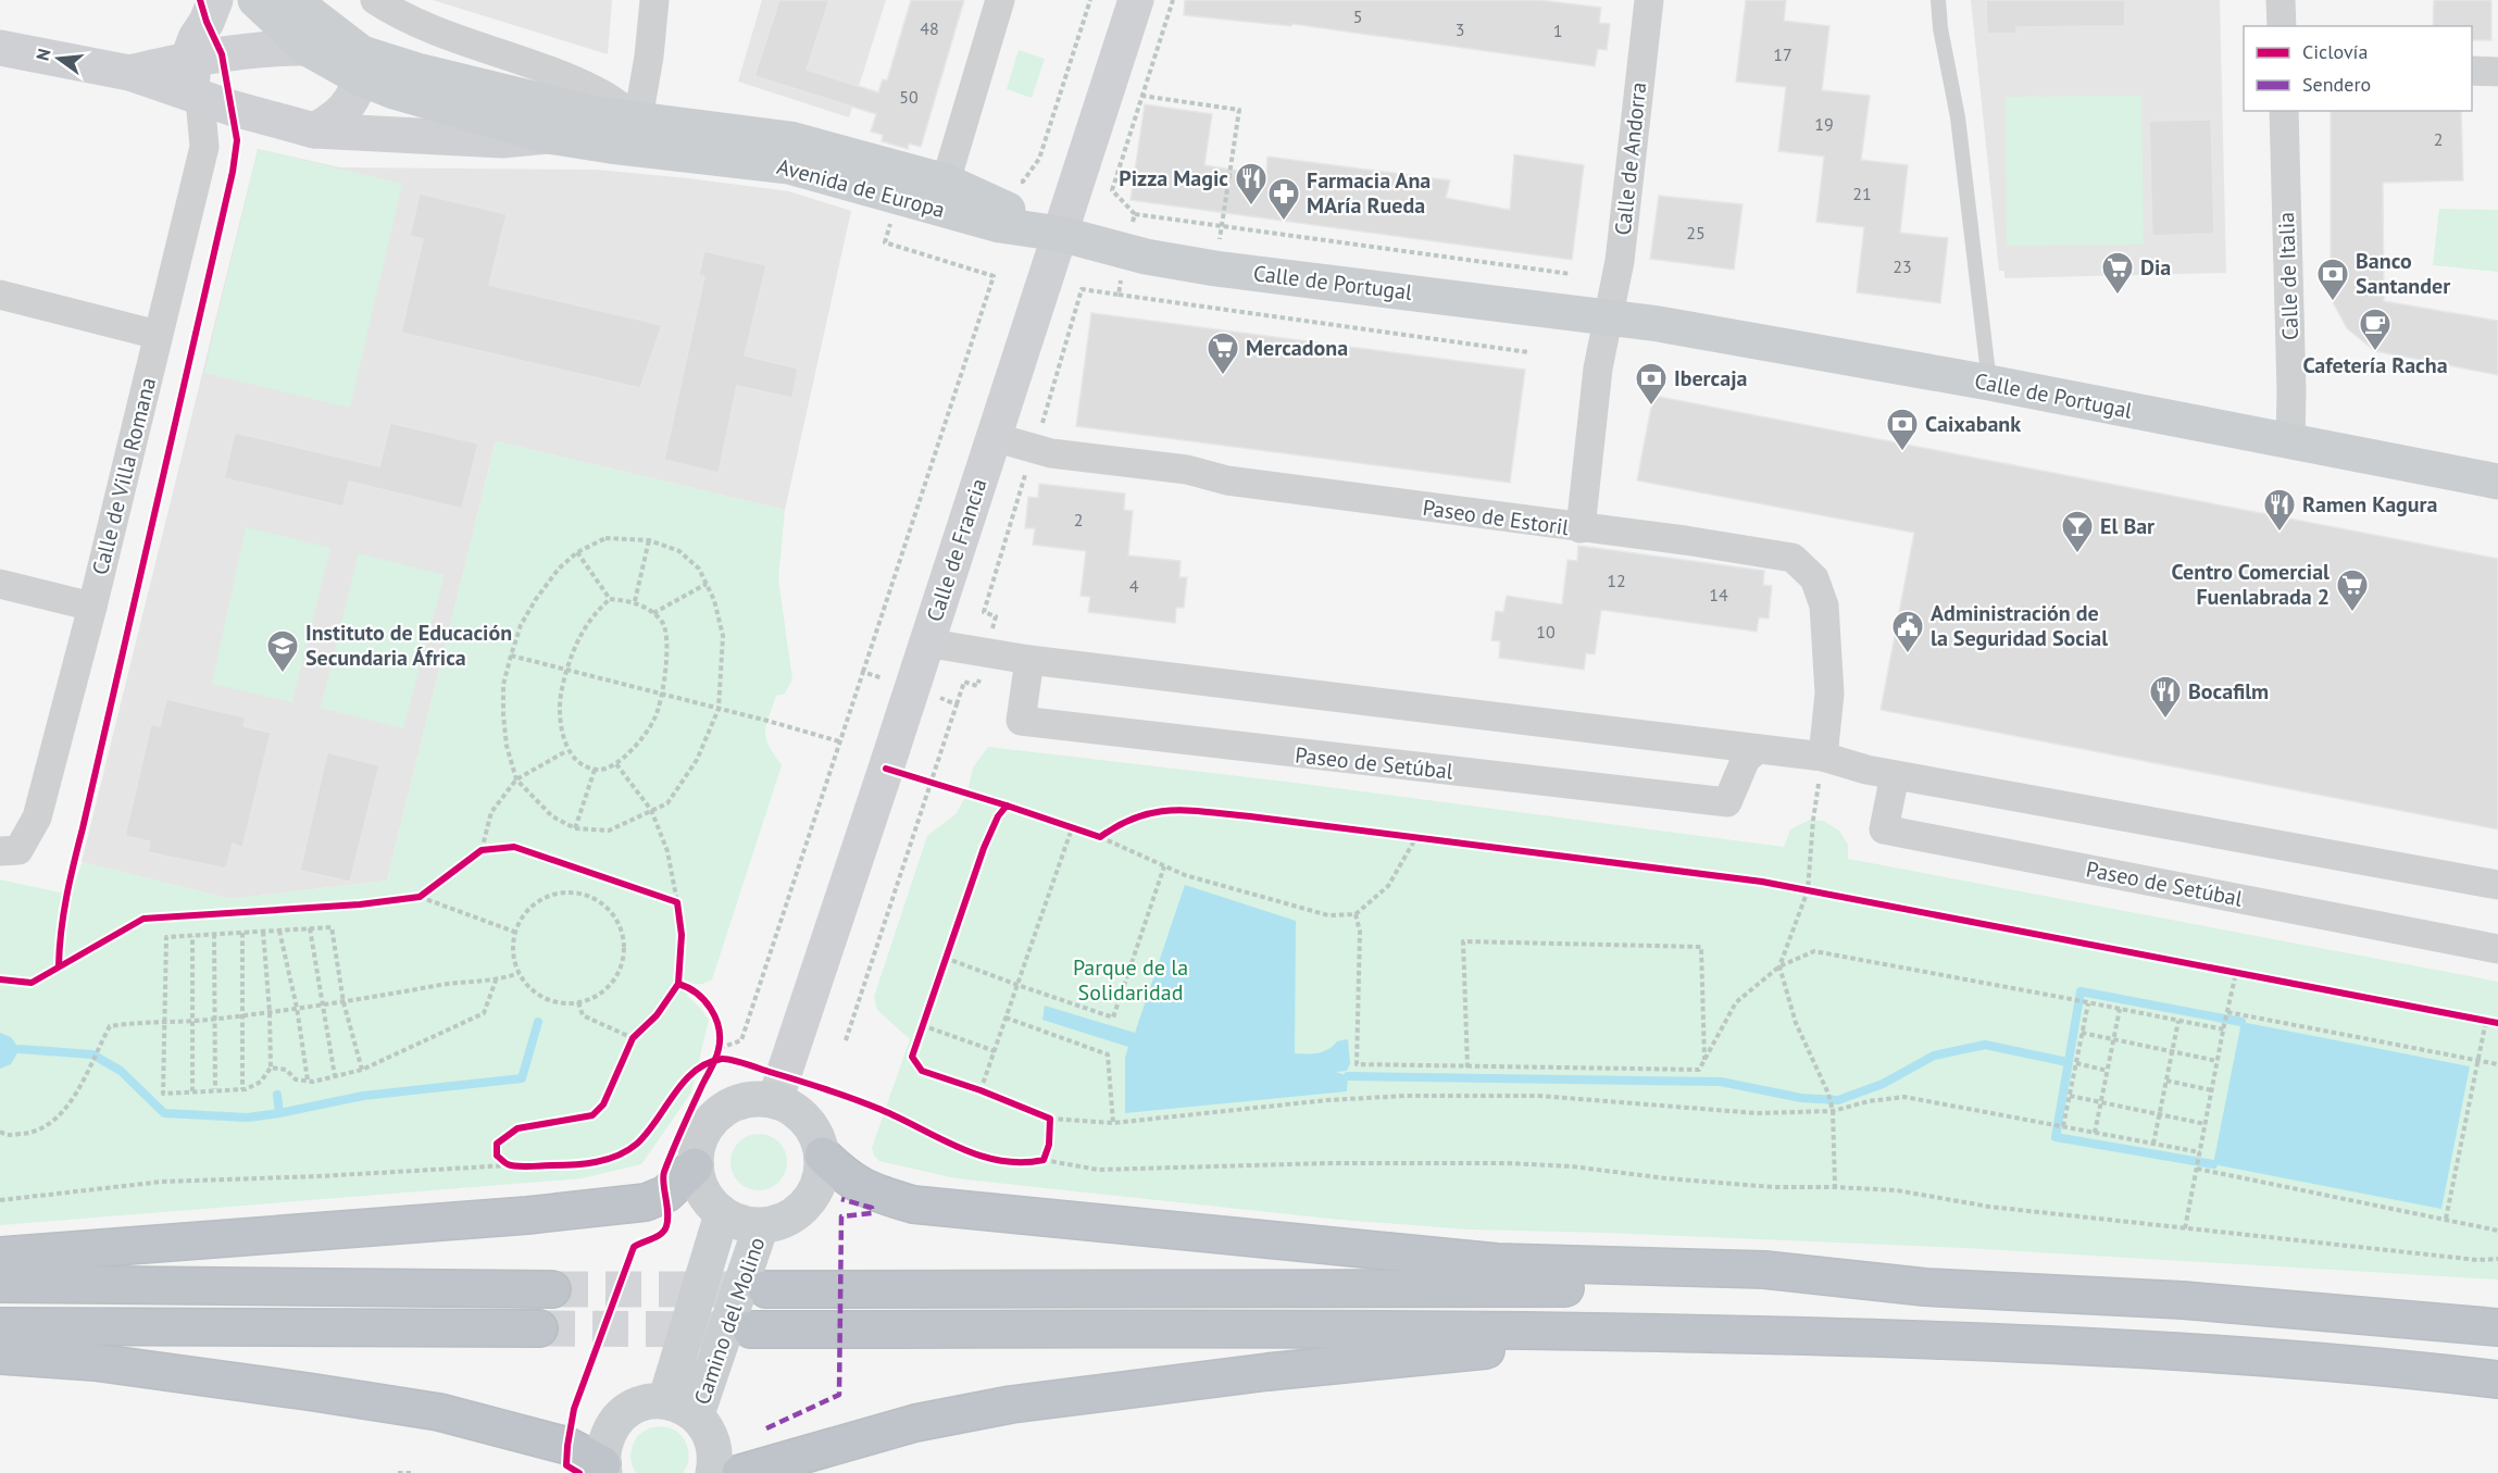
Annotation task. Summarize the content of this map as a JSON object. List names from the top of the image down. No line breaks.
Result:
{"streets":{"main road":["Avenida de Europa","Calle de Portugal","Calle de Francia","Camino del Molino"],"street":["Calle de Andorra","Calle de Italia","Calle de Villa Romana","Paseo de Estoril","Paseo de Setúbal"]},"crossings":[["Calle de Andorra","Calle de Portugal"],["Avenida de Europa","Calle de Portugal"],["Avenida de Europa","Calle de Francia"],["Calle de Italia","Calle de Portugal"],["Calle de Portugal","Calle de Francia"],["Paseo de Estoril","Calle de Francia"],["Calle de Francia","Camino del Molino"]],"parks":["Parque de la Solidaridad"],"places":{"restaurant":["Pizza Magic","Ramen Kagura","Bocafilm"],"pharmacy":["Farmacia Ana MAría Rueda"],"supermarket":["Dia","Mercadona","Centro Comercial Fuenlabrada 2"],"bank":["Banco Santander","Ibercaja","Caixabank"],"cafe":["Cafetería Racha"],"bar":["El Bar"],"public building":["Administración de la Seguridad Social"],"school or university":["Instituto de Educación Secundaria África"]},"house_numbers":["5","48","3","1","17","50","19","2","21","25","23","2","12","4","14","10"],"legend":["Ciclovía","Sendero"],"north":"left"}
